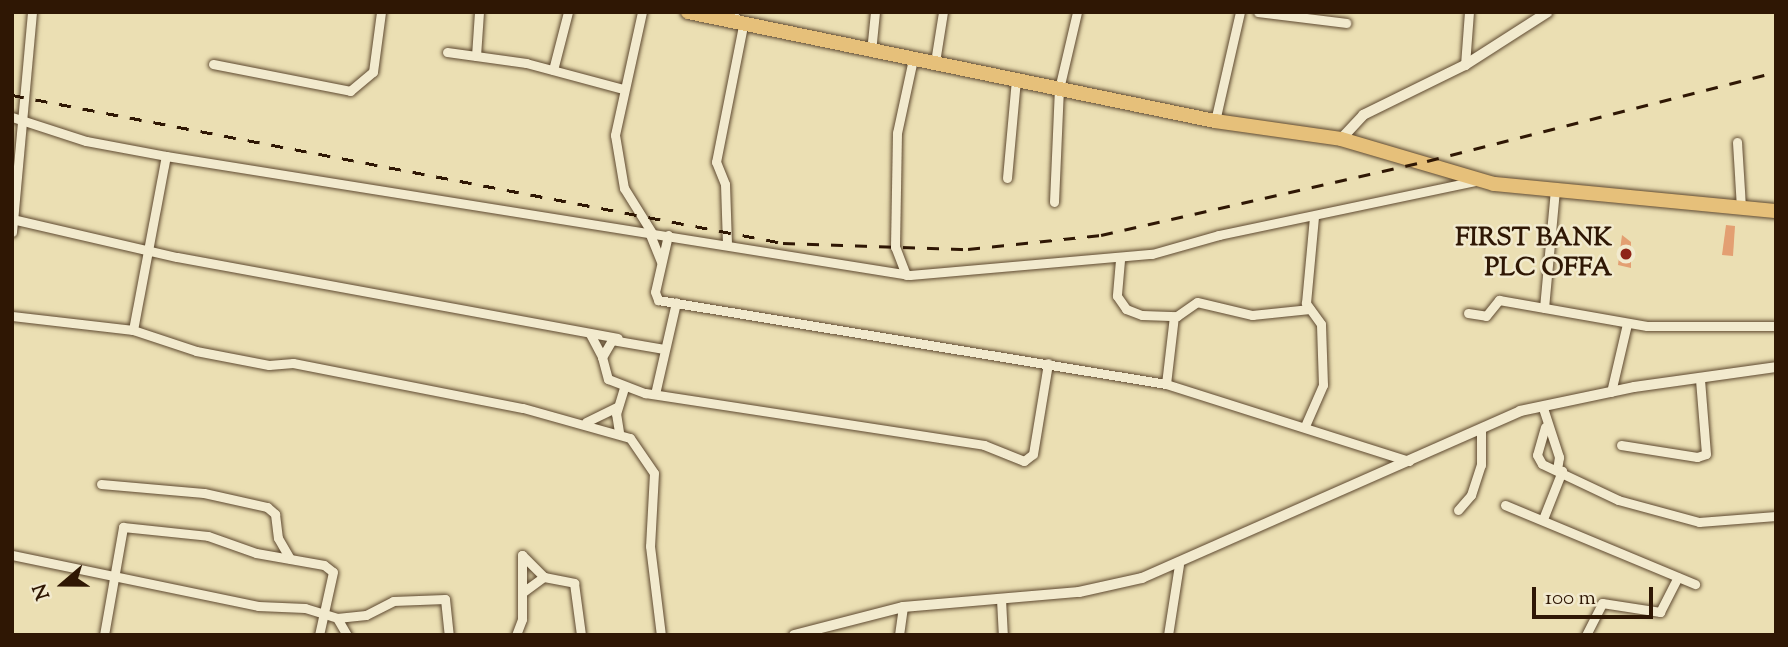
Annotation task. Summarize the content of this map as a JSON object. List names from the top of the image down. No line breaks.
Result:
{"places":["FIRST BANK PLC OFFA"],"scale_bar":"100 m","north":"left"}
